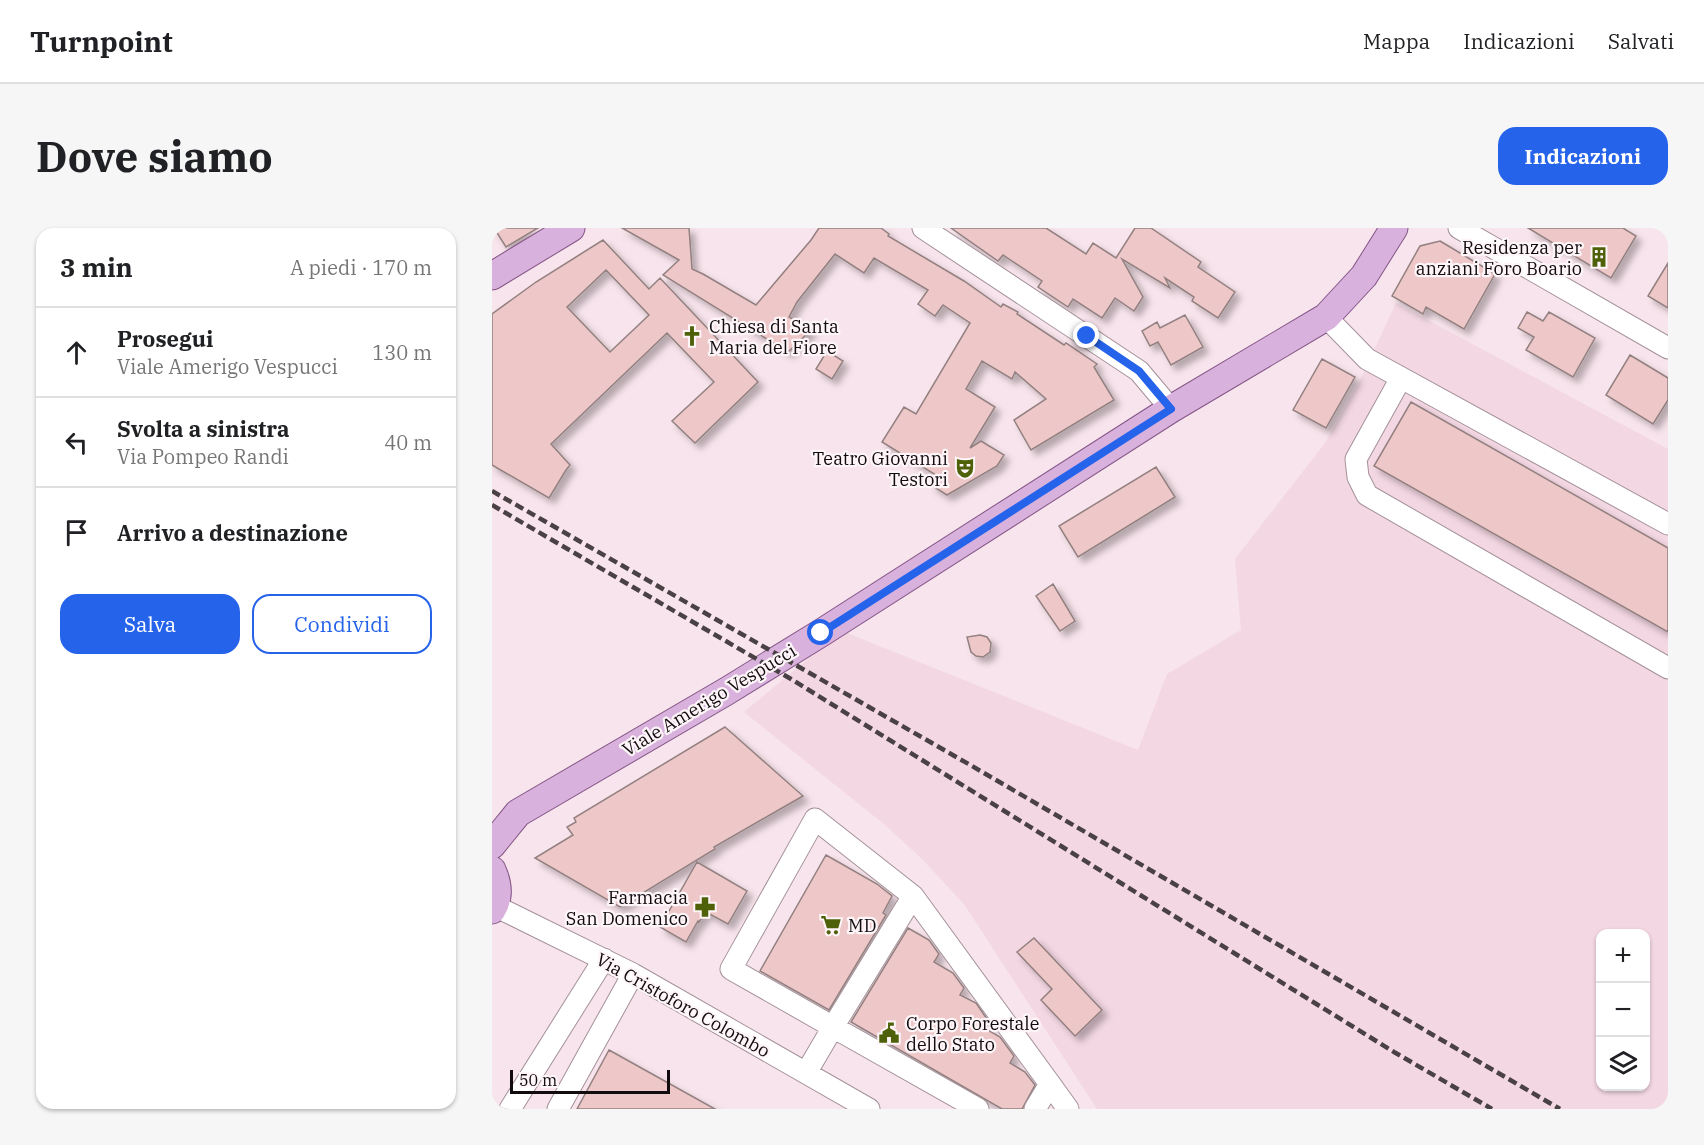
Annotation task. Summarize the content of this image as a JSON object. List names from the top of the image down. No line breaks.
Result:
{"streets":{"main road":["Viale Amerigo Vespucci"],"street":["Via Cristoforo Colombo"]},"places":{"building":["Residenza per anziani Foro Boario"],"church":["Chiesa di Santa Maria del Fiore"],"theatre":["Teatro Giovanni Testori"],"pharmacy":["Farmacia San Domenico"],"supermarket":["MD"],"public building":["Corpo Forestale dello Stato"]},"scale_bar":"50 m","page":{"header":"Turnpoint","nav":["Mappa","Indicazioni","Salvati"],"buttons":["Indicazioni",["Salva","Condividi"]],"title":"Dove siamo","heading":["3 min","A piedi · 170 m"],"list":[["Prosegui","Viale Amerigo Vespucci","130 m"],["Svolta a sinistra","Via Pompeo Randi","40 m"],"Arrivo a destinazione"],"map_buttons":["+","−"],"scale":"50 m"}}
